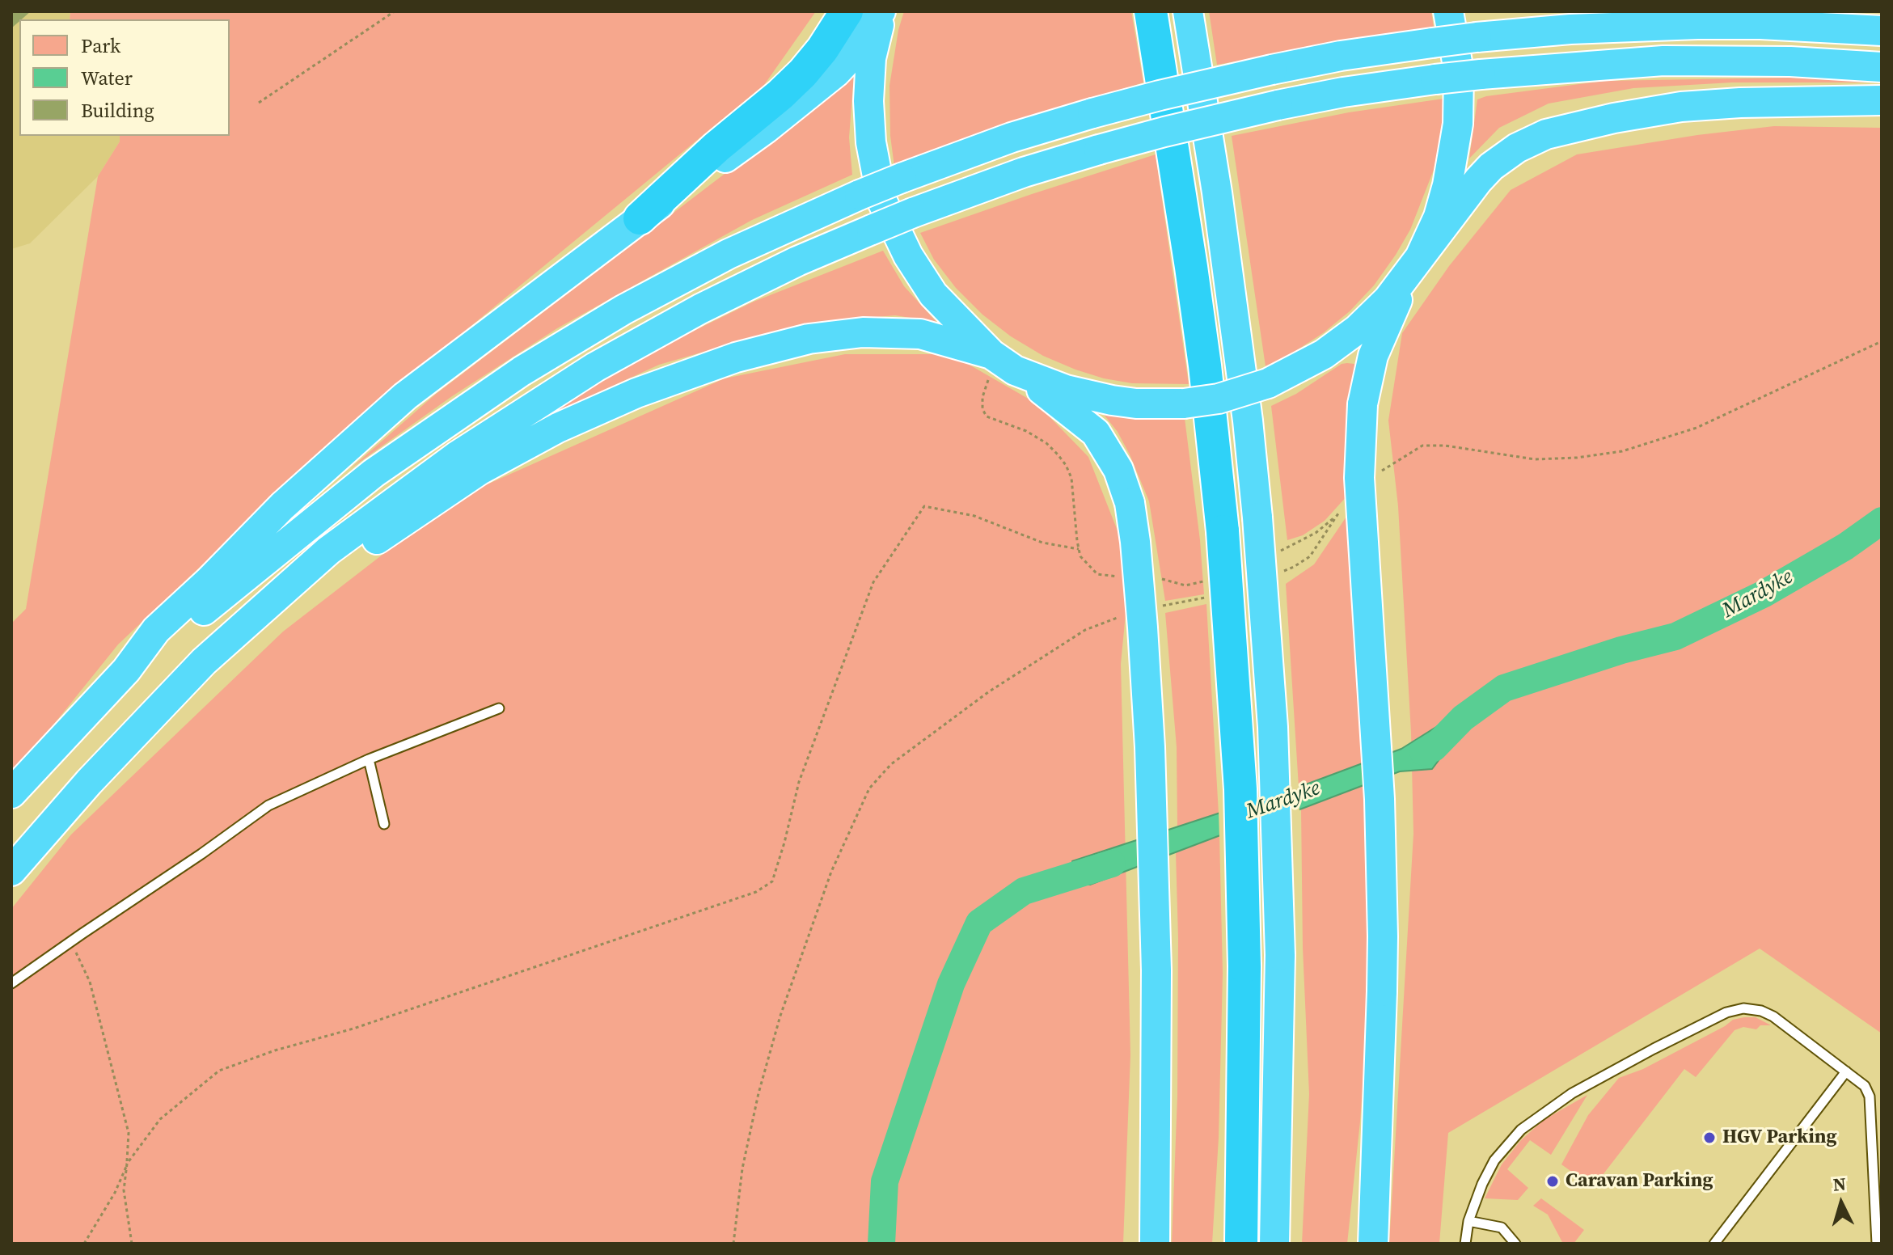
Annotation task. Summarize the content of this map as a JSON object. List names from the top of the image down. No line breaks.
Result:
{"water":["Mardyke"],"places":["HGV Parking","Caravan Parking"],"legend":["Park","Water","Building"],"north":"top"}
